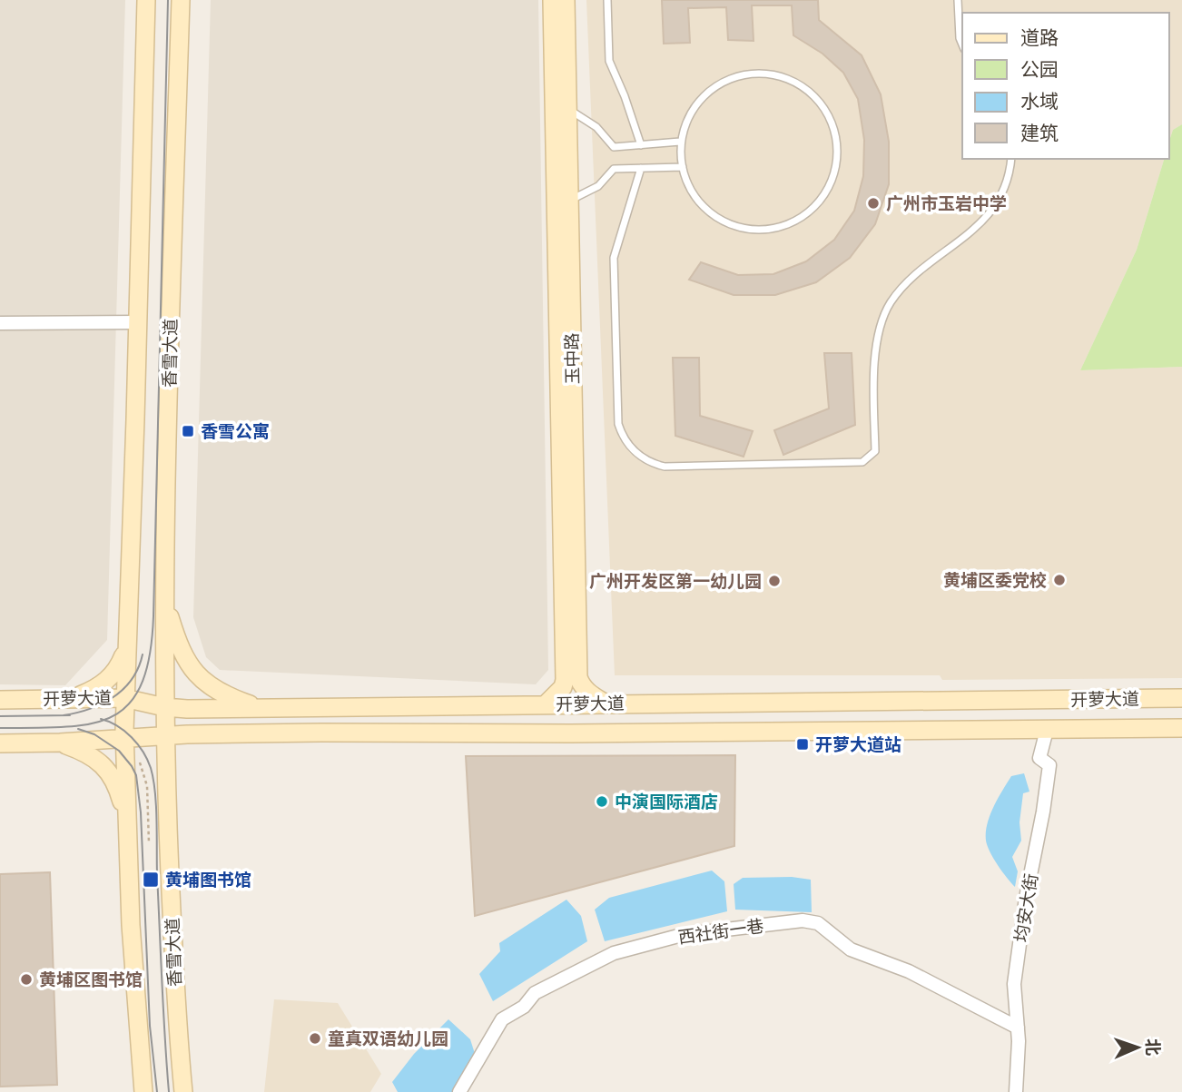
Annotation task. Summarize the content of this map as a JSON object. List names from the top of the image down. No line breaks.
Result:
{"streets":{"main road":["香雪大道","玉中路","开萝大道"],"street":["均安大街","西社街一巷"]},"crossings":[["香雪大道","开萝大道"],["玉中路","开萝大道"],["开萝大道","均安大街"],["均安大街","西社街一巷"]],"places":{"other":["广州市玉岩中学","黄埔区委党校","广州开发区第一幼儿园","中演国际酒店","黄埔区图书馆","童真双语幼儿园"],"transit":["香雪公寓","开萝大道站","黄埔图书馆"]},"legend":["道路","公园","水域","建筑"],"north":"right"}
